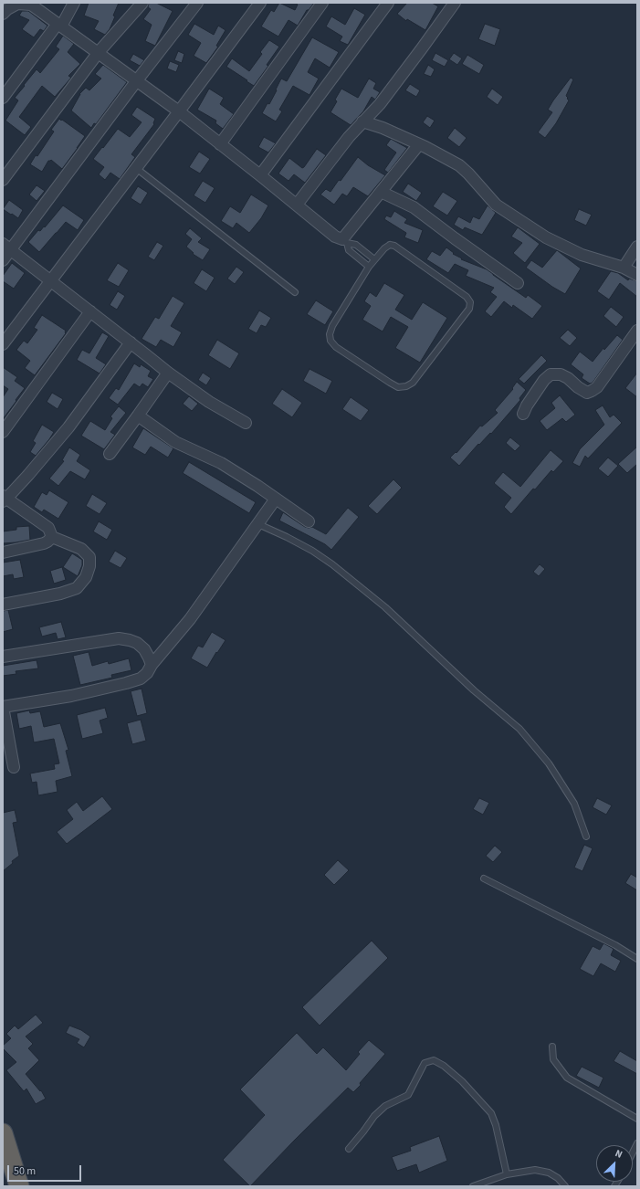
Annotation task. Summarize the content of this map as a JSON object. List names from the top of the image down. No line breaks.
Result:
{"scale_bar":"50 m","north":"top right"}
